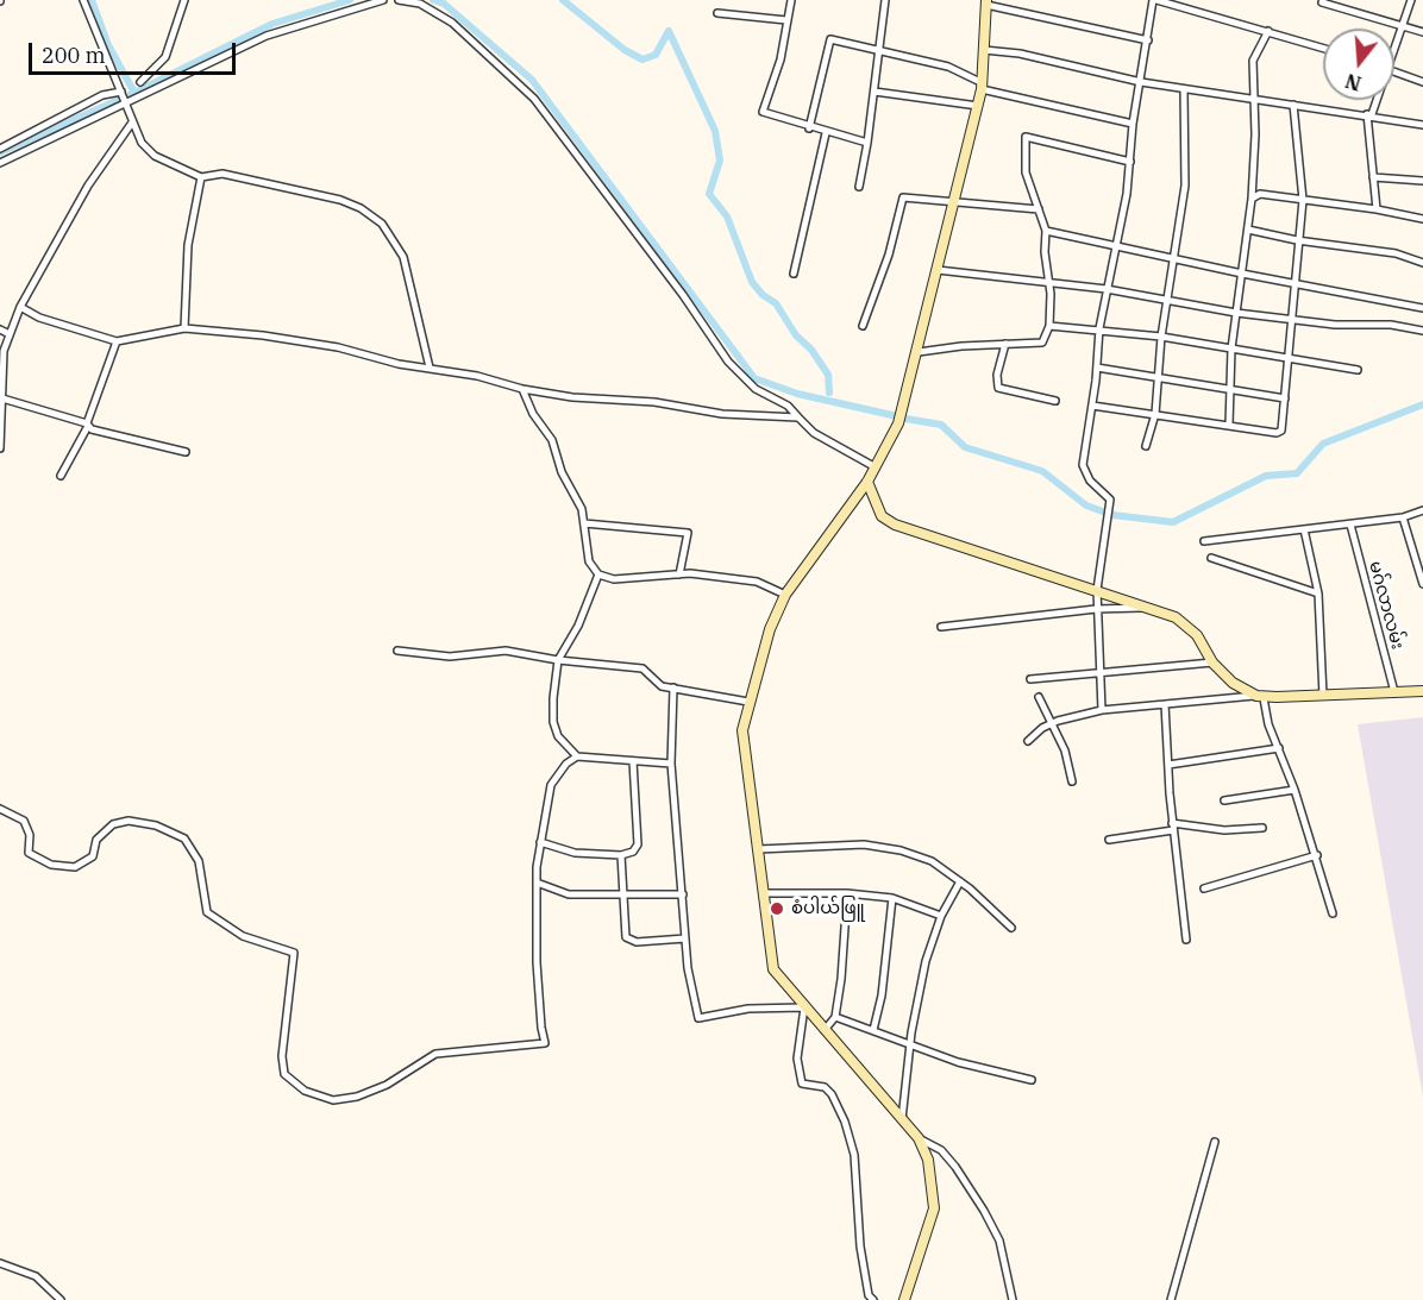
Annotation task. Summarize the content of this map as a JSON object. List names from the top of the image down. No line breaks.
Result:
{"streets":{"street":["မဂ်လာလမ်း"]},"places":["စံပါယ်ဖြူ"],"scale_bar":"200 m","north":"bottom"}
